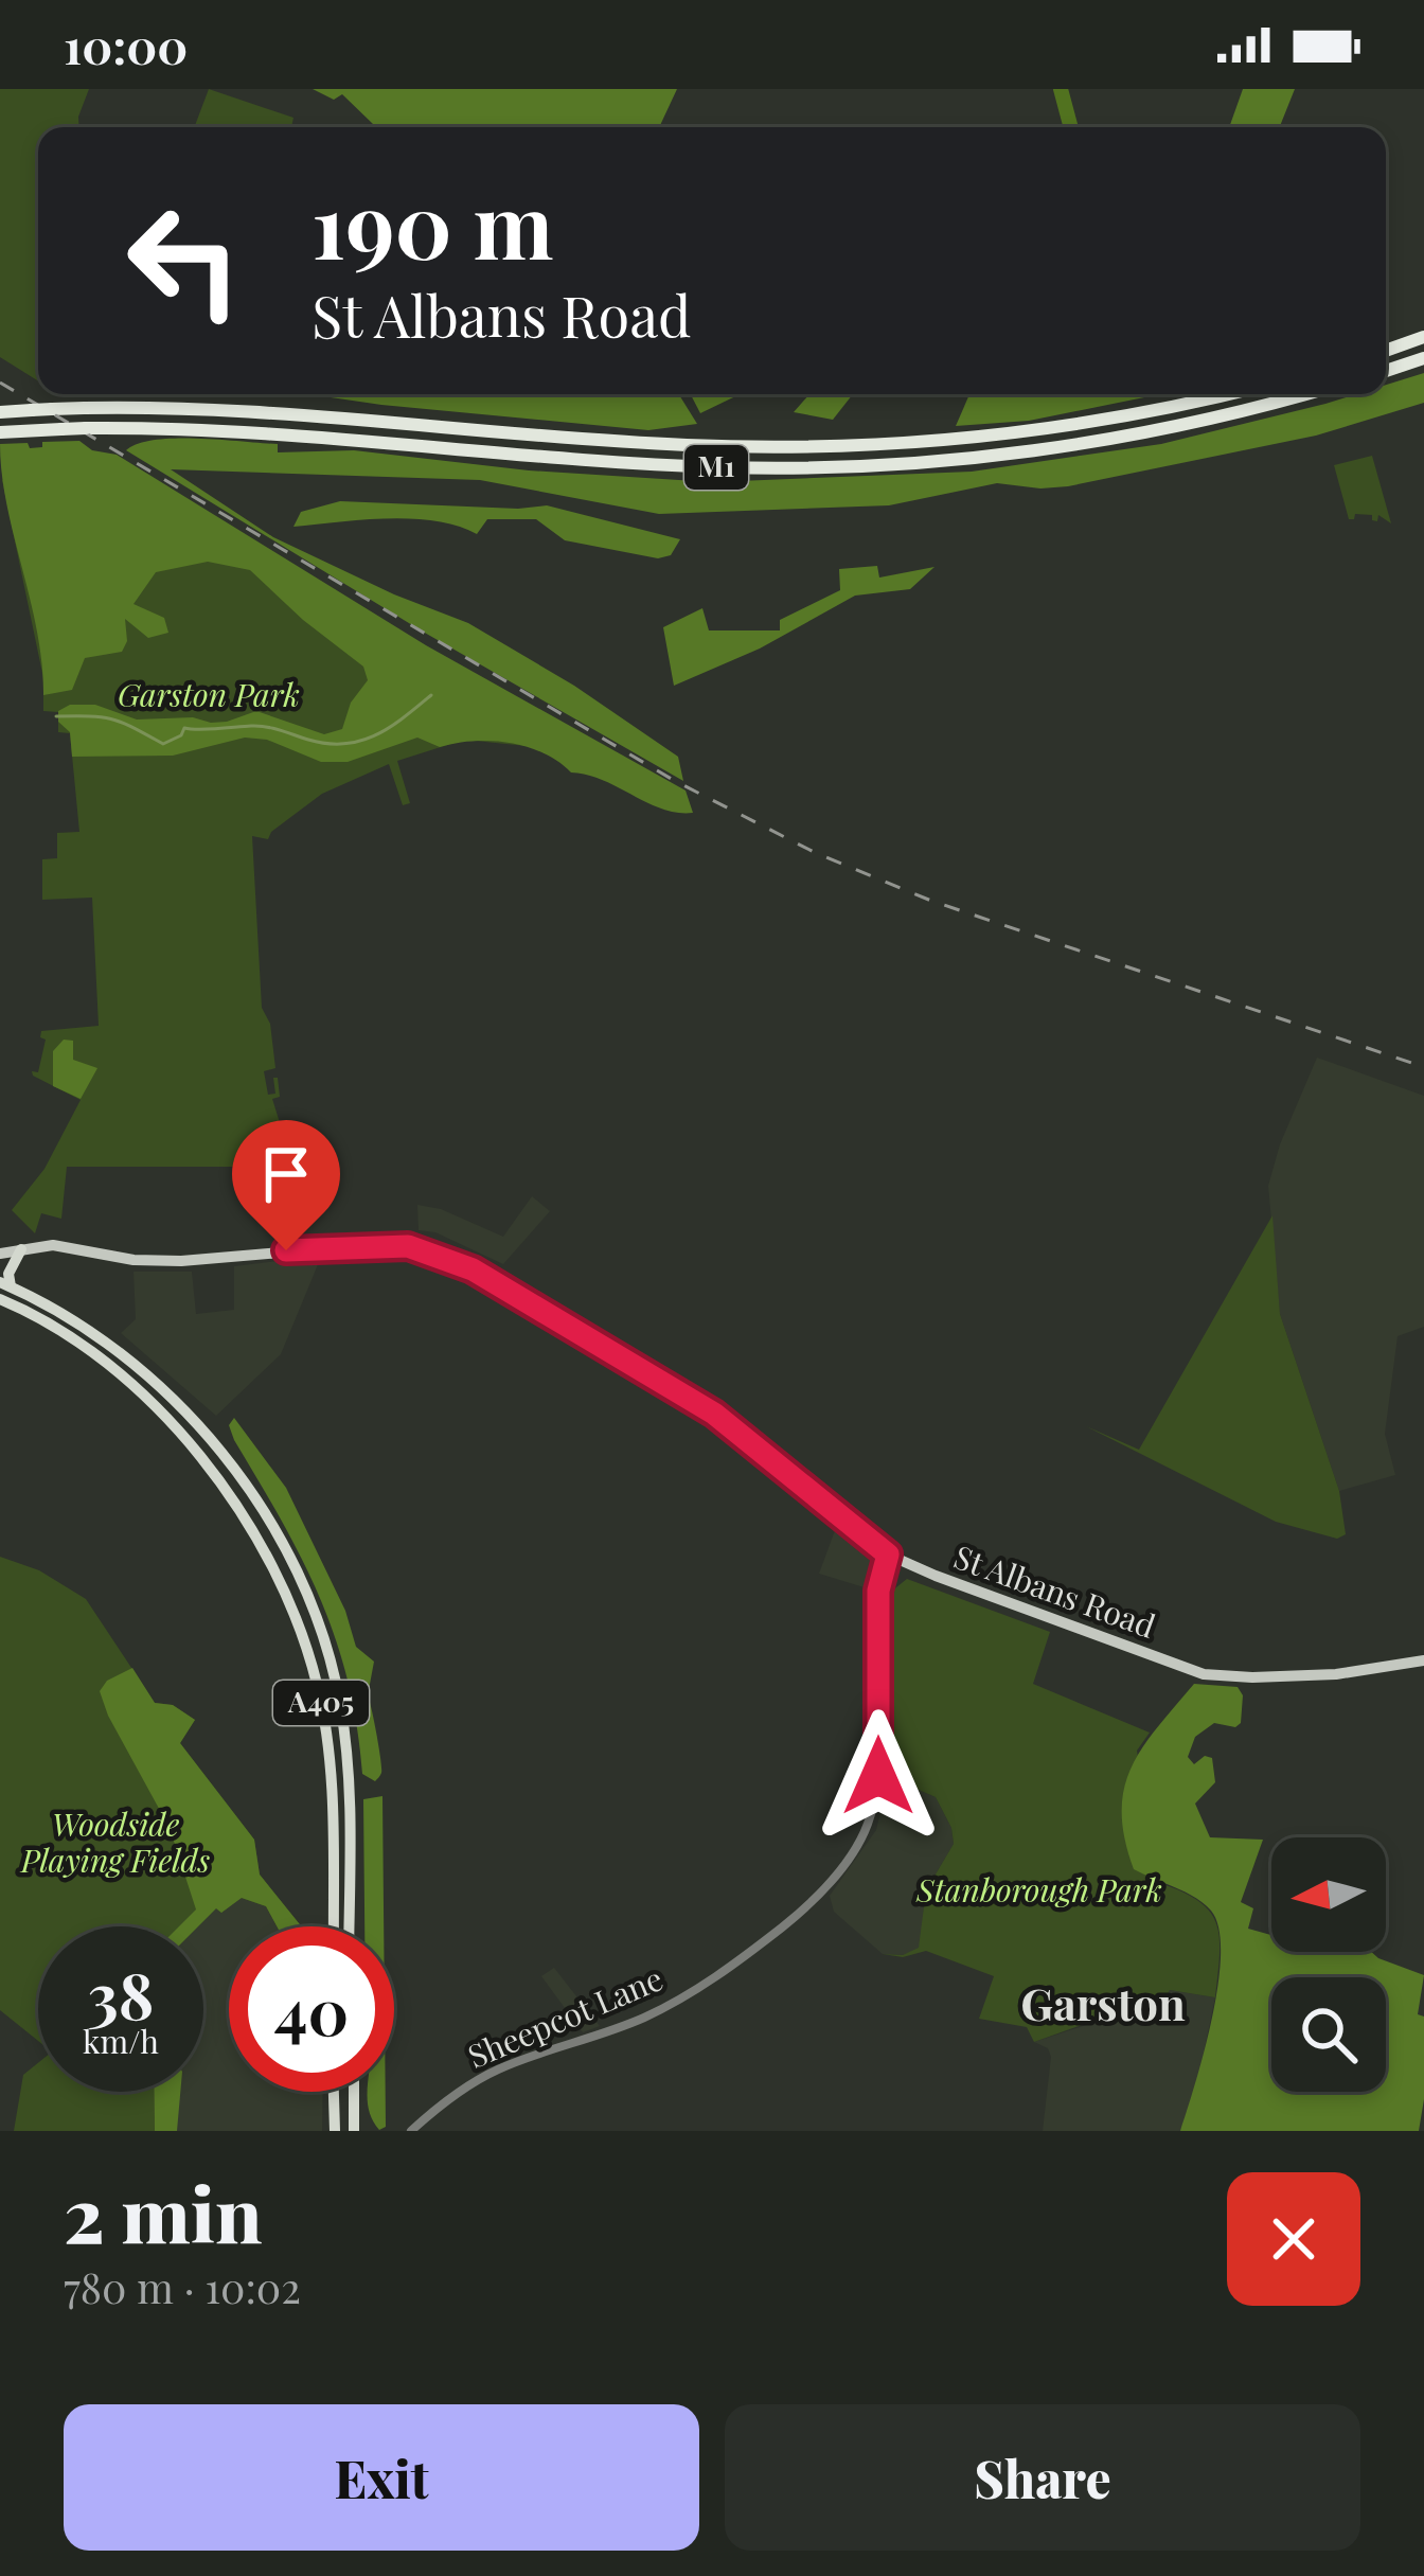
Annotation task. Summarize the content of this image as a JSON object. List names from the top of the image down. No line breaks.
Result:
{"streets":{"highway":["M1","A405"],"main road":["St Albans Road"],"street":["Sheepcot Lane"]},"crossings":[["St Albans Road","Sheepcot Lane"]],"districts":["Garston"],"parks":["Garston Park","Woodside Playing Fields","Stanborough Park"],"north":"left","page":{"status":"10:00","turn":["190 m","St Albans Road"],"speed":"38 km/h","limit":"40","heading":["2 min","780 m · 10:02"],"buttons":["Exit","Share"]}}
